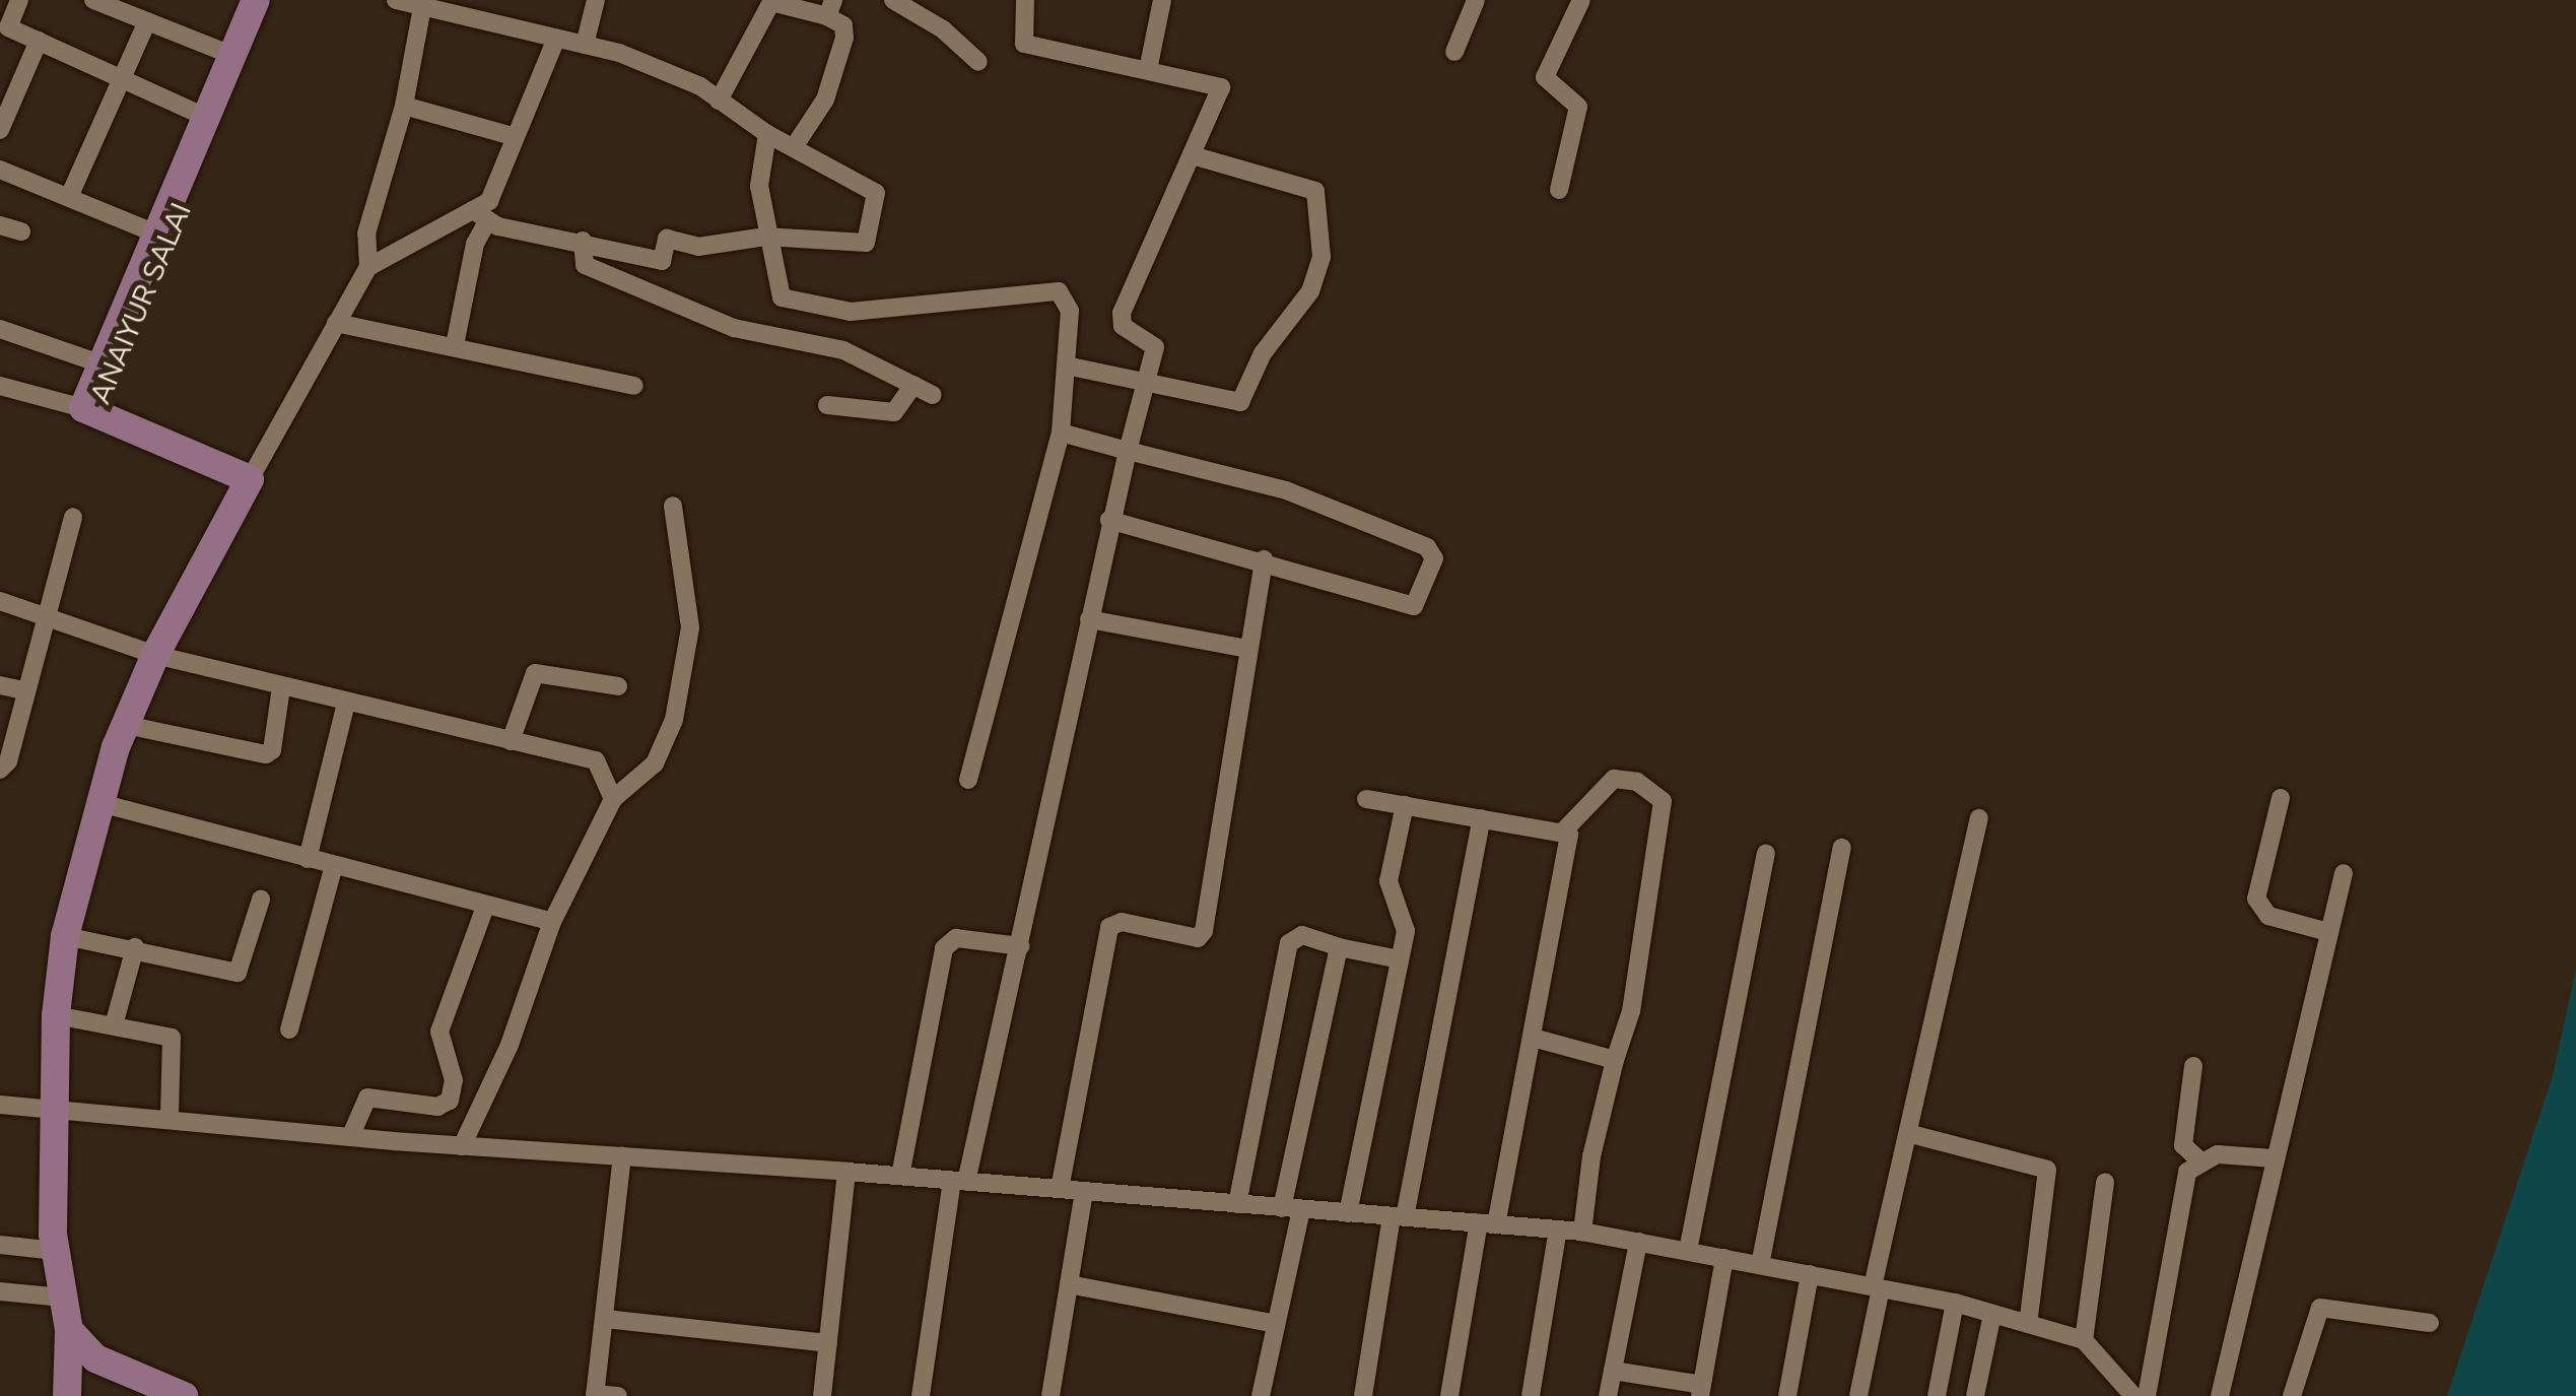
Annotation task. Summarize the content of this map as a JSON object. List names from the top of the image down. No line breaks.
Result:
{"streets":{"main road":["ANAIYUR SALAI"]}}
